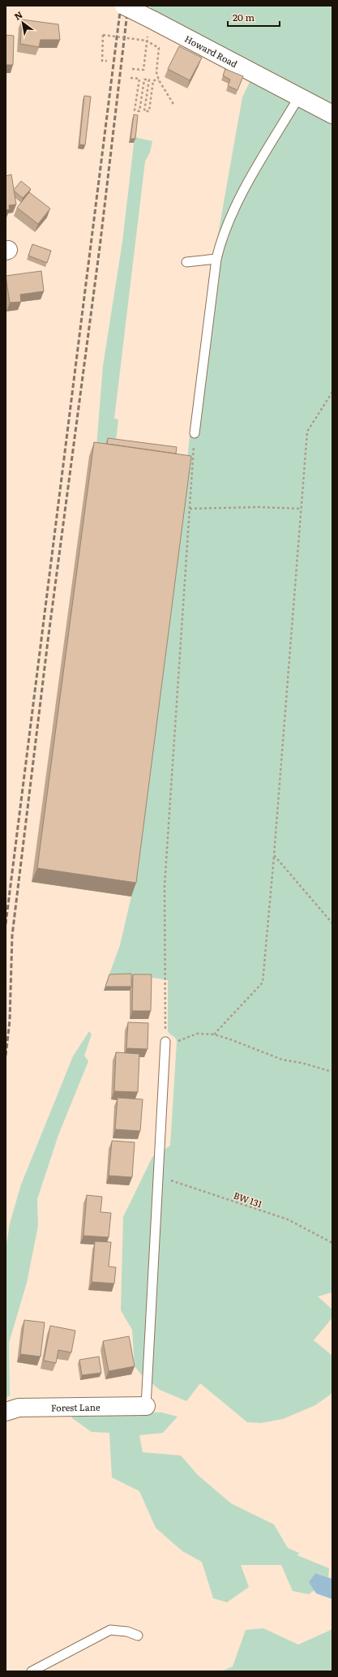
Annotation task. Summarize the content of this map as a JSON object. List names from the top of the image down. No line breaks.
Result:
{"streets":{"street":["Howard Road","Forest Lane"],"path":["BW 131"]},"scale_bar":"20 m","north":"top left"}
